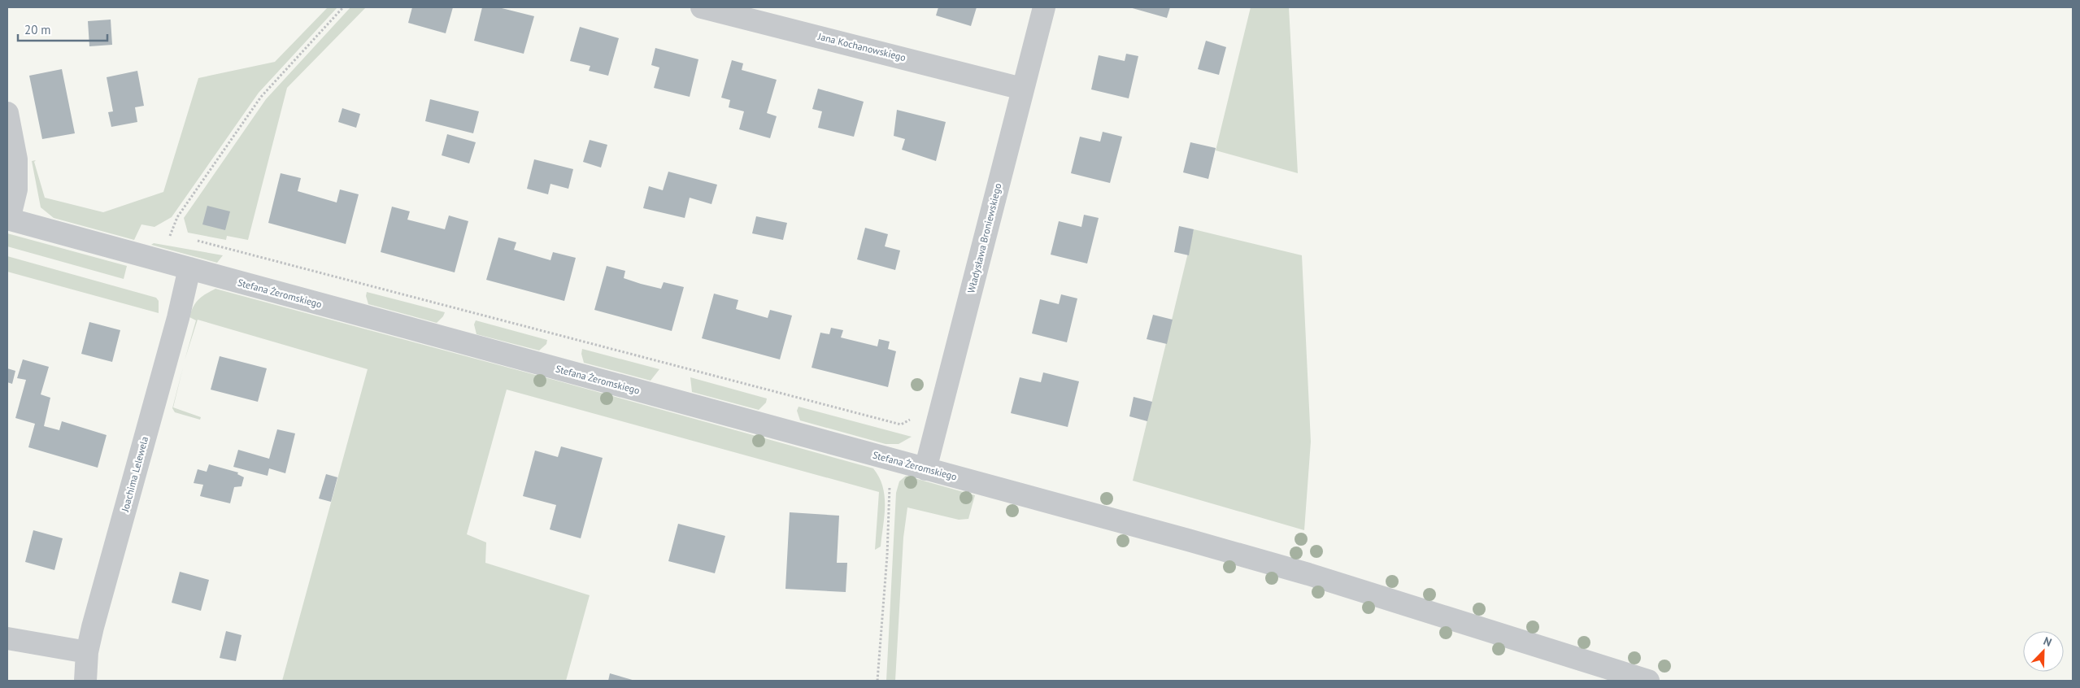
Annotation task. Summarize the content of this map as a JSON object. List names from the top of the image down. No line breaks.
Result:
{"streets":{"street":["Jana Kochanowskiego","Władysława Broniewskiego","Stefana Żeromskiego","Joachima Lelewela"]},"crossings":[["Jana Kochanowskiego","Władysława Broniewskiego"],["Władysława Broniewskiego","Stefana Żeromskiego"],["Stefana Żeromskiego","Joachima Lelewela"]],"scale_bar":"20 m","north":"top right"}
